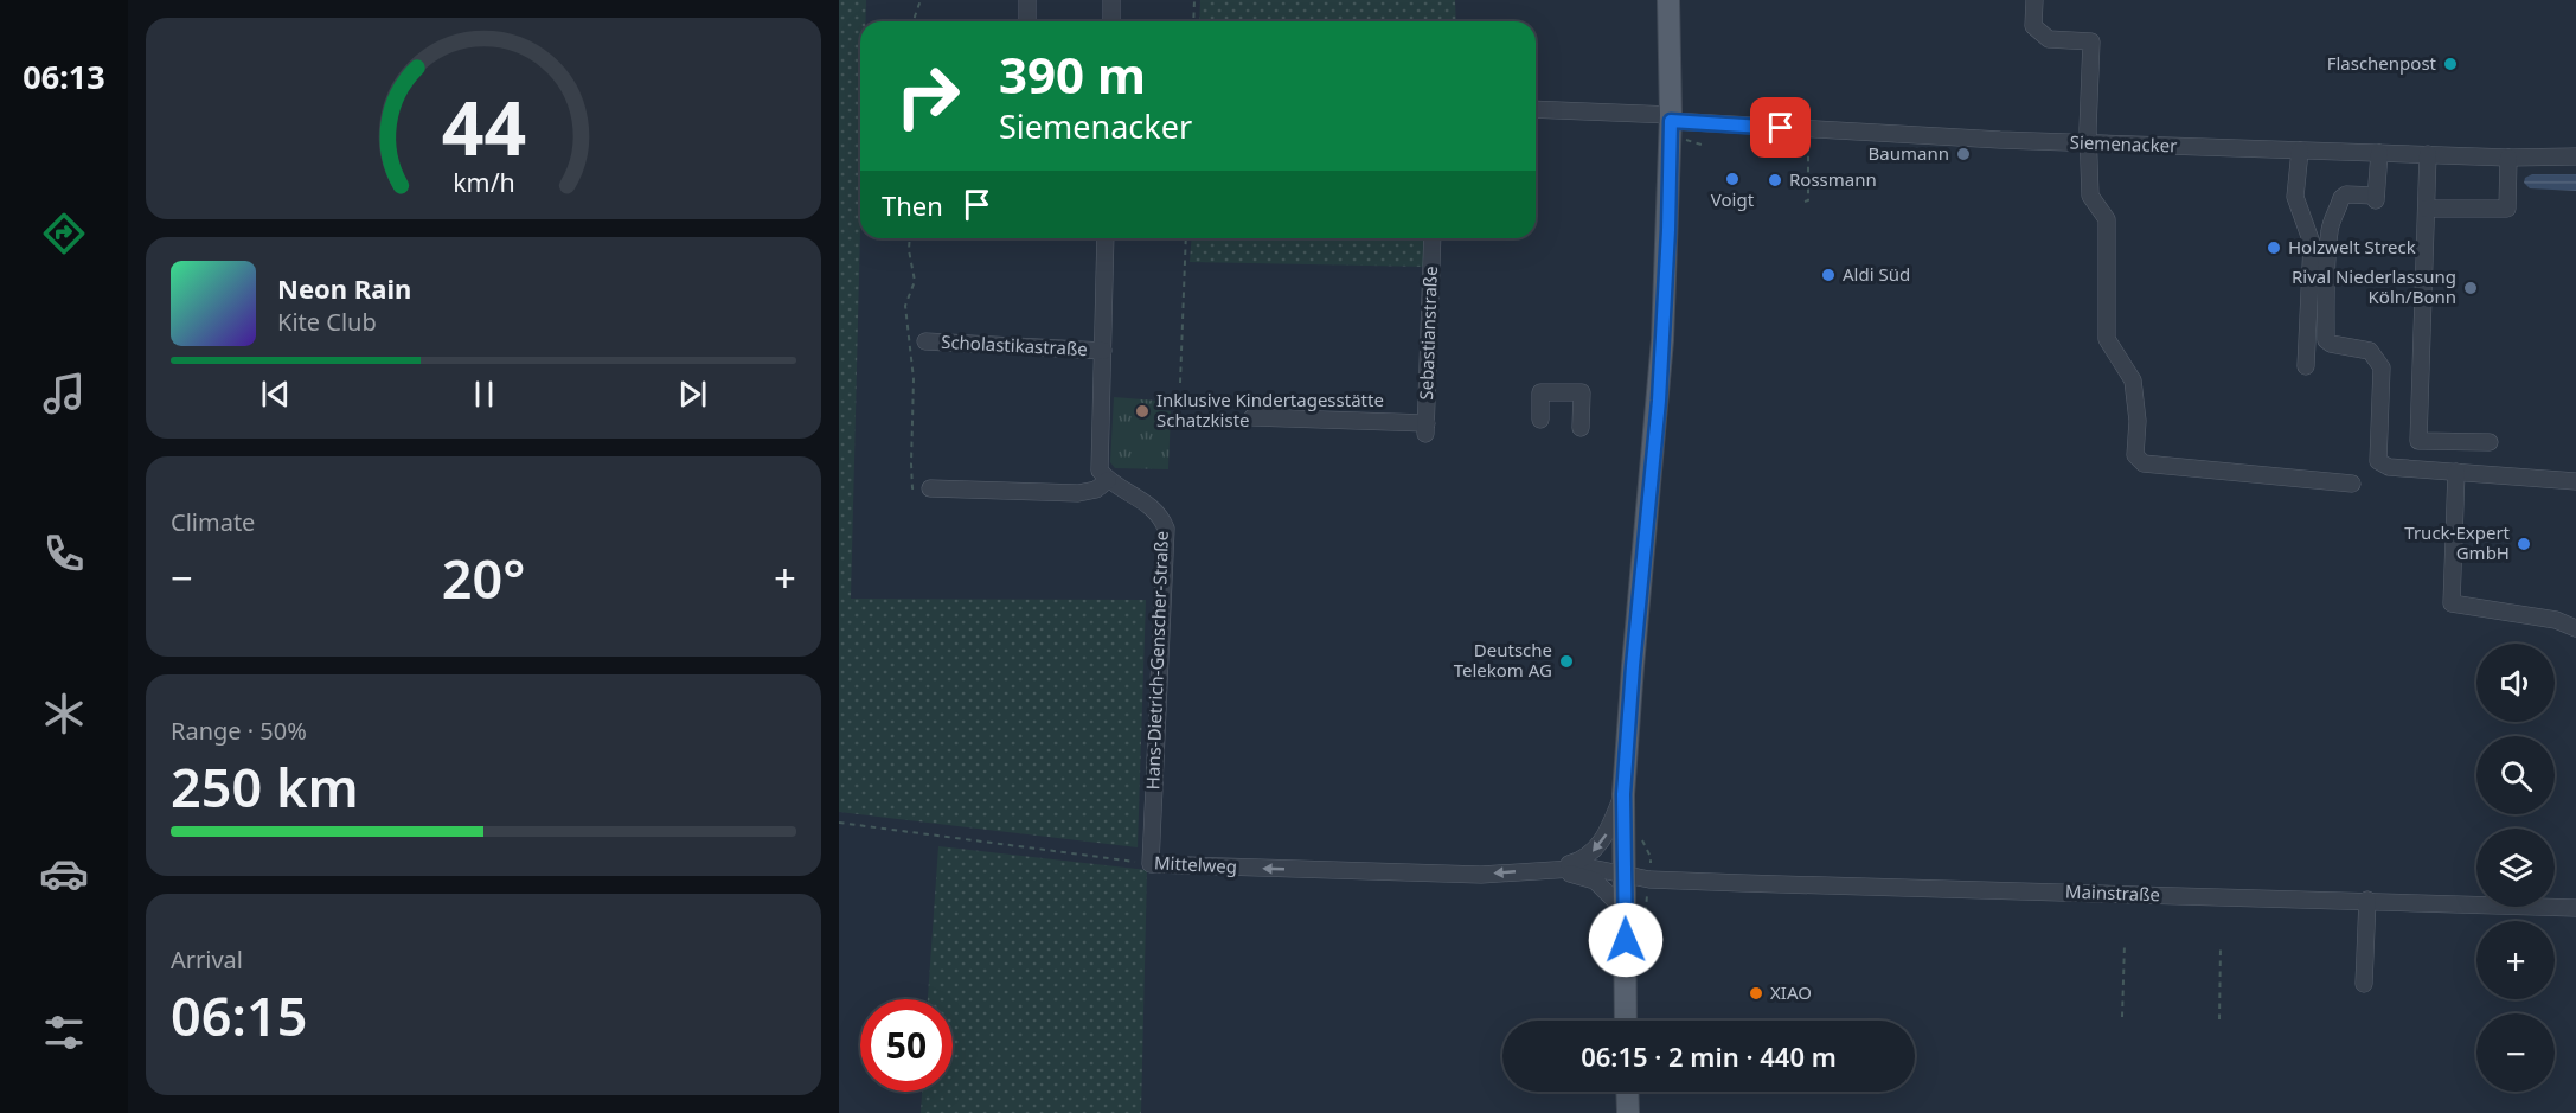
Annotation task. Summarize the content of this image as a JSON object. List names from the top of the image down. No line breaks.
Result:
{"streets":{"street":["Siemenacker","Sebastianstraße","Scholastikastraße","Hans-Dietrich-Genscher-Straße","Mittelweg","Mainstraße"]},"crossings":[["Hans-Dietrich-Genscher-Straße","Mittelweg"],["Mittelweg","Mainstraße"]],"one_way":["Mittelweg"],"places":["Flaschenpost","Baumann","Voigt","Rossmann","Holzwelt Streck","Aldi Süd","Rival Niederlassung Köln/Bonn","Inklusive Kindertagesstätte Schatzkiste","Truck-Expert GmbH","Deutsche Telekom AG","XIAO"],"page":{"tabs":"06:13","turn":["390 m","Siemenacker"],"then":"Then","song":["Neon Rain","Kite Club"],"tile":["Climate",["Range · 50%","250 km"],["Arrival","06:15"]],"heat":["−","20°","+"],"map_buttons":["+","−"],"limit":"50","trip":"06:15 · 2 min · 440 m","gauge":["44","km/h"]}}
